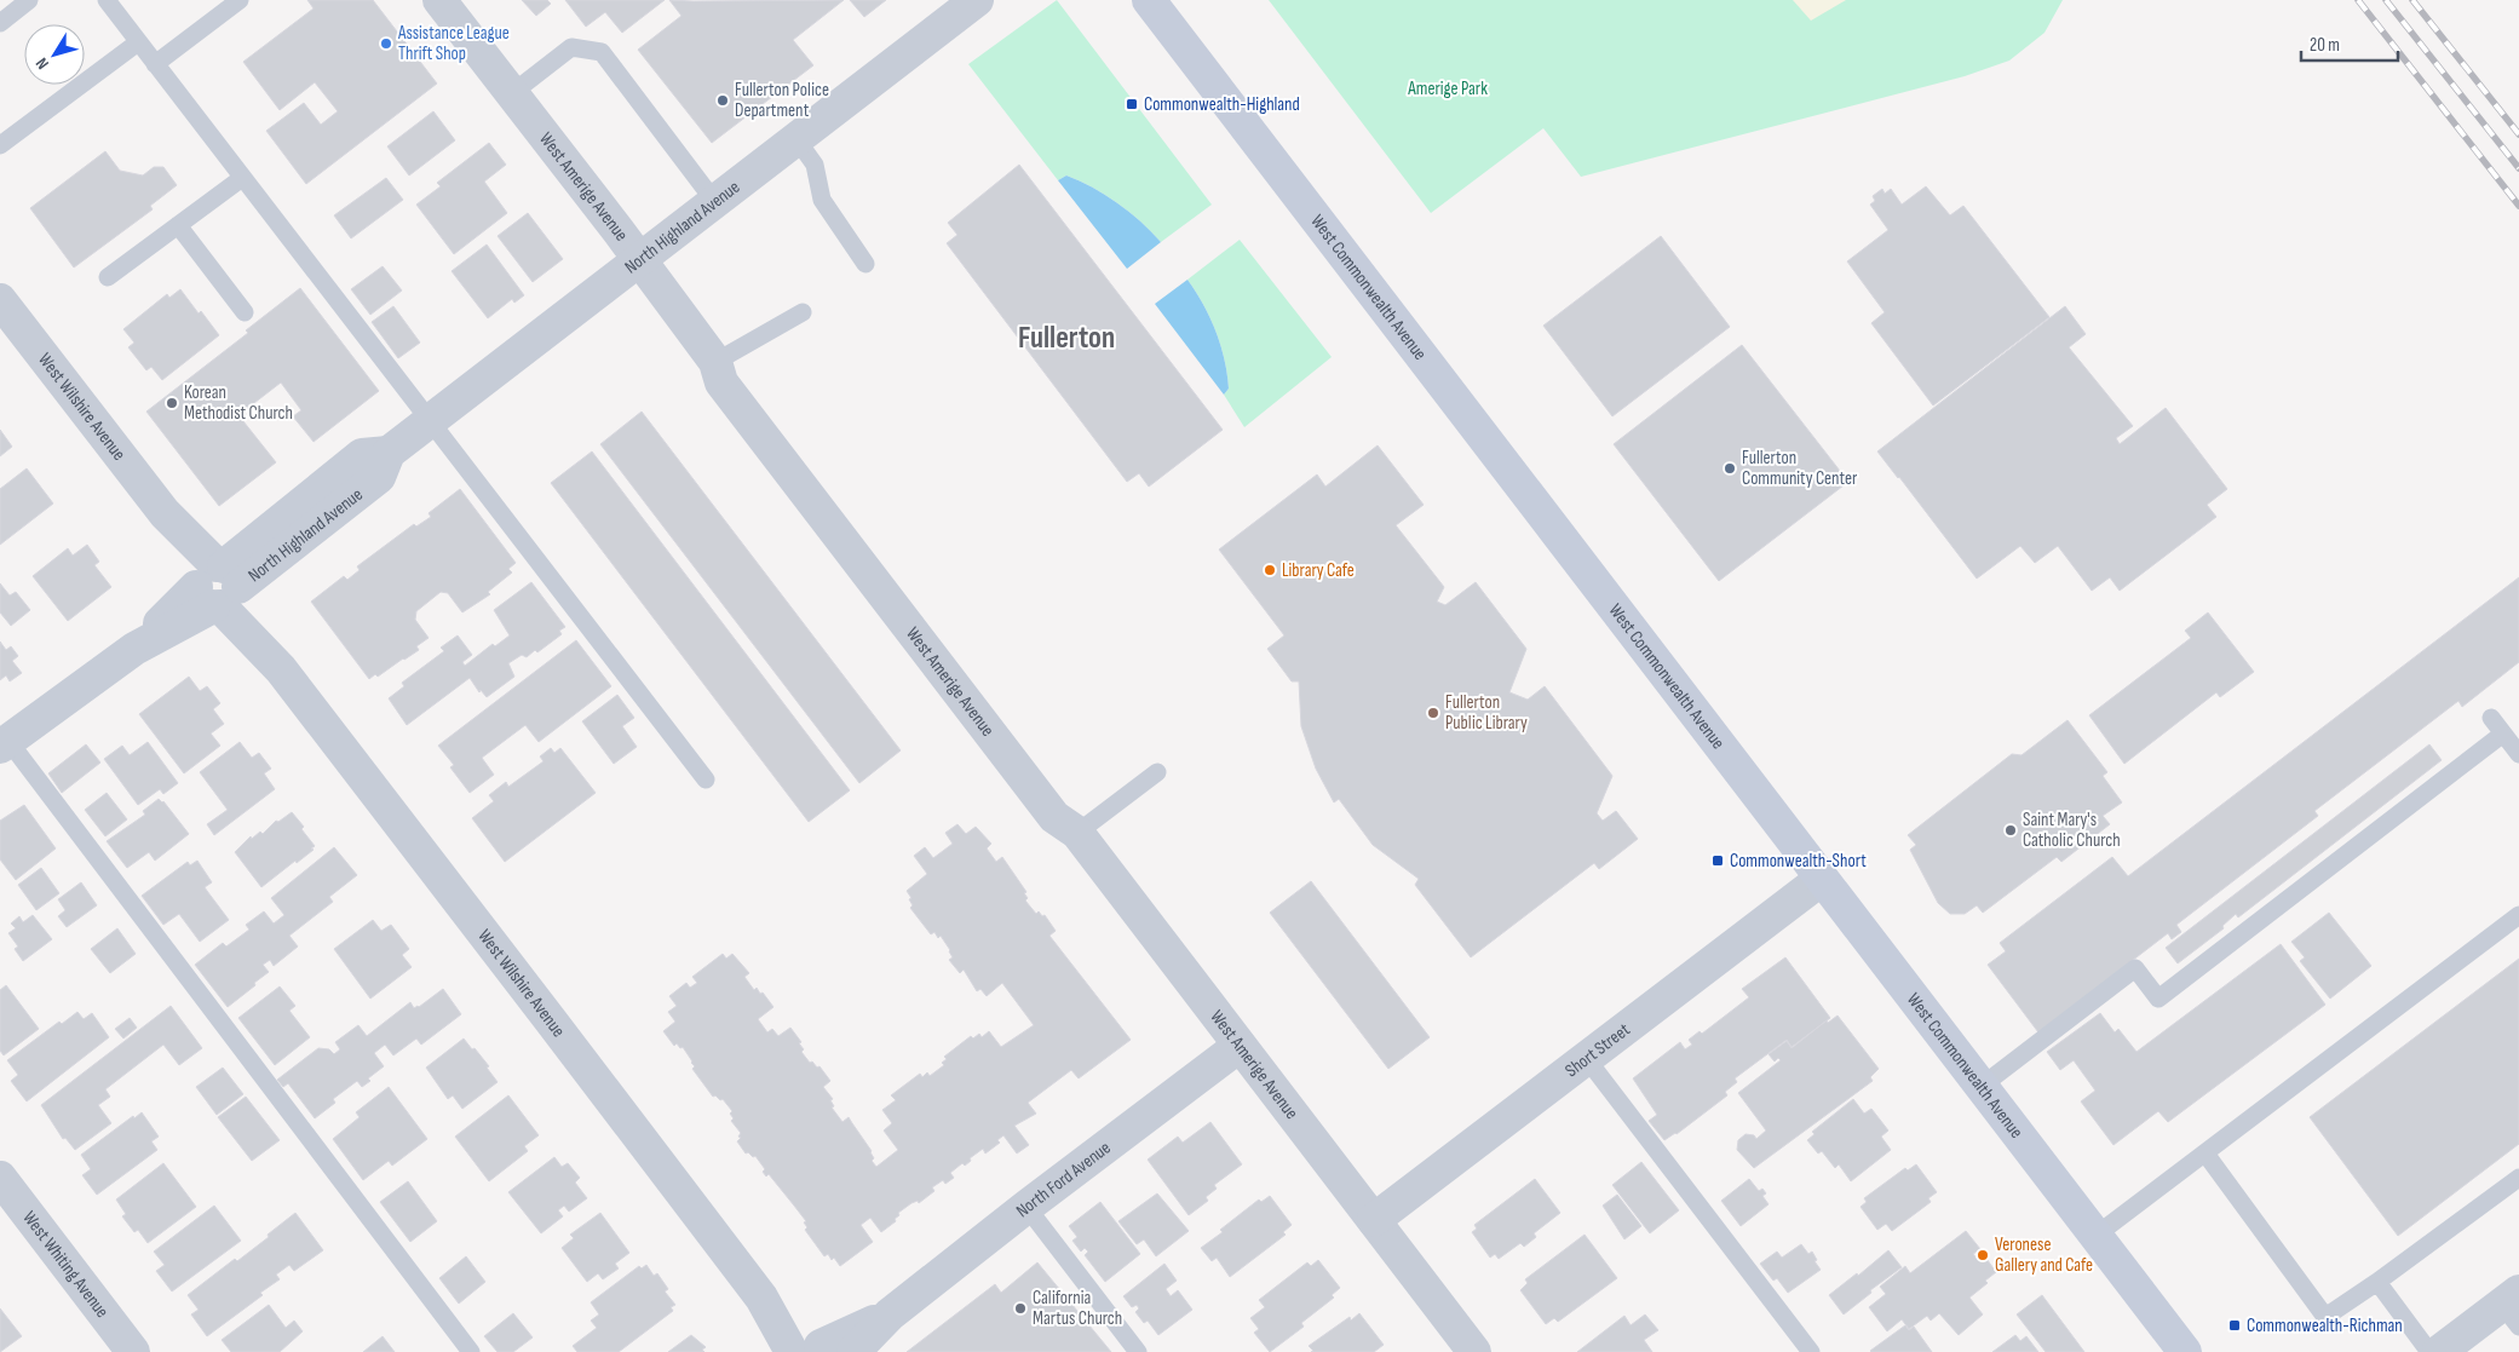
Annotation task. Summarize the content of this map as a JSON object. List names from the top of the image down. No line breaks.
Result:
{"streets":{"main road":["West Commonwealth Avenue"],"street":["West Amerige Avenue","North Highland Avenue","West Wilshire Avenue","Short Street","North Ford Avenue","West Whiting Avenue"]},"crossings":[["West Amerige Avenue","North Highland Avenue"],["West Amerige Avenue","Short Street"],["West Amerige Avenue","North Ford Avenue"],["North Highland Avenue","West Wilshire Avenue"],["West Commonwealth Avenue","Short Street"],["West Wilshire Avenue","North Ford Avenue"]],"districts":["Fullerton"],"parks":["Amerige Park"],"places":{"other":["Assistance League Thrift Shop","Fullerton Police Department","Korean Methodist Church","Fullerton Community Center","Library Cafe","Fullerton Public Library","Saint Mary's Catholic Church","Veronese Gallery and Cafe","California Martus Church"],"transit":["Commonwealth-Highland","Commonwealth-Short","Commonwealth-Richman"]},"scale_bar":"20 m","north":"bottom left"}
